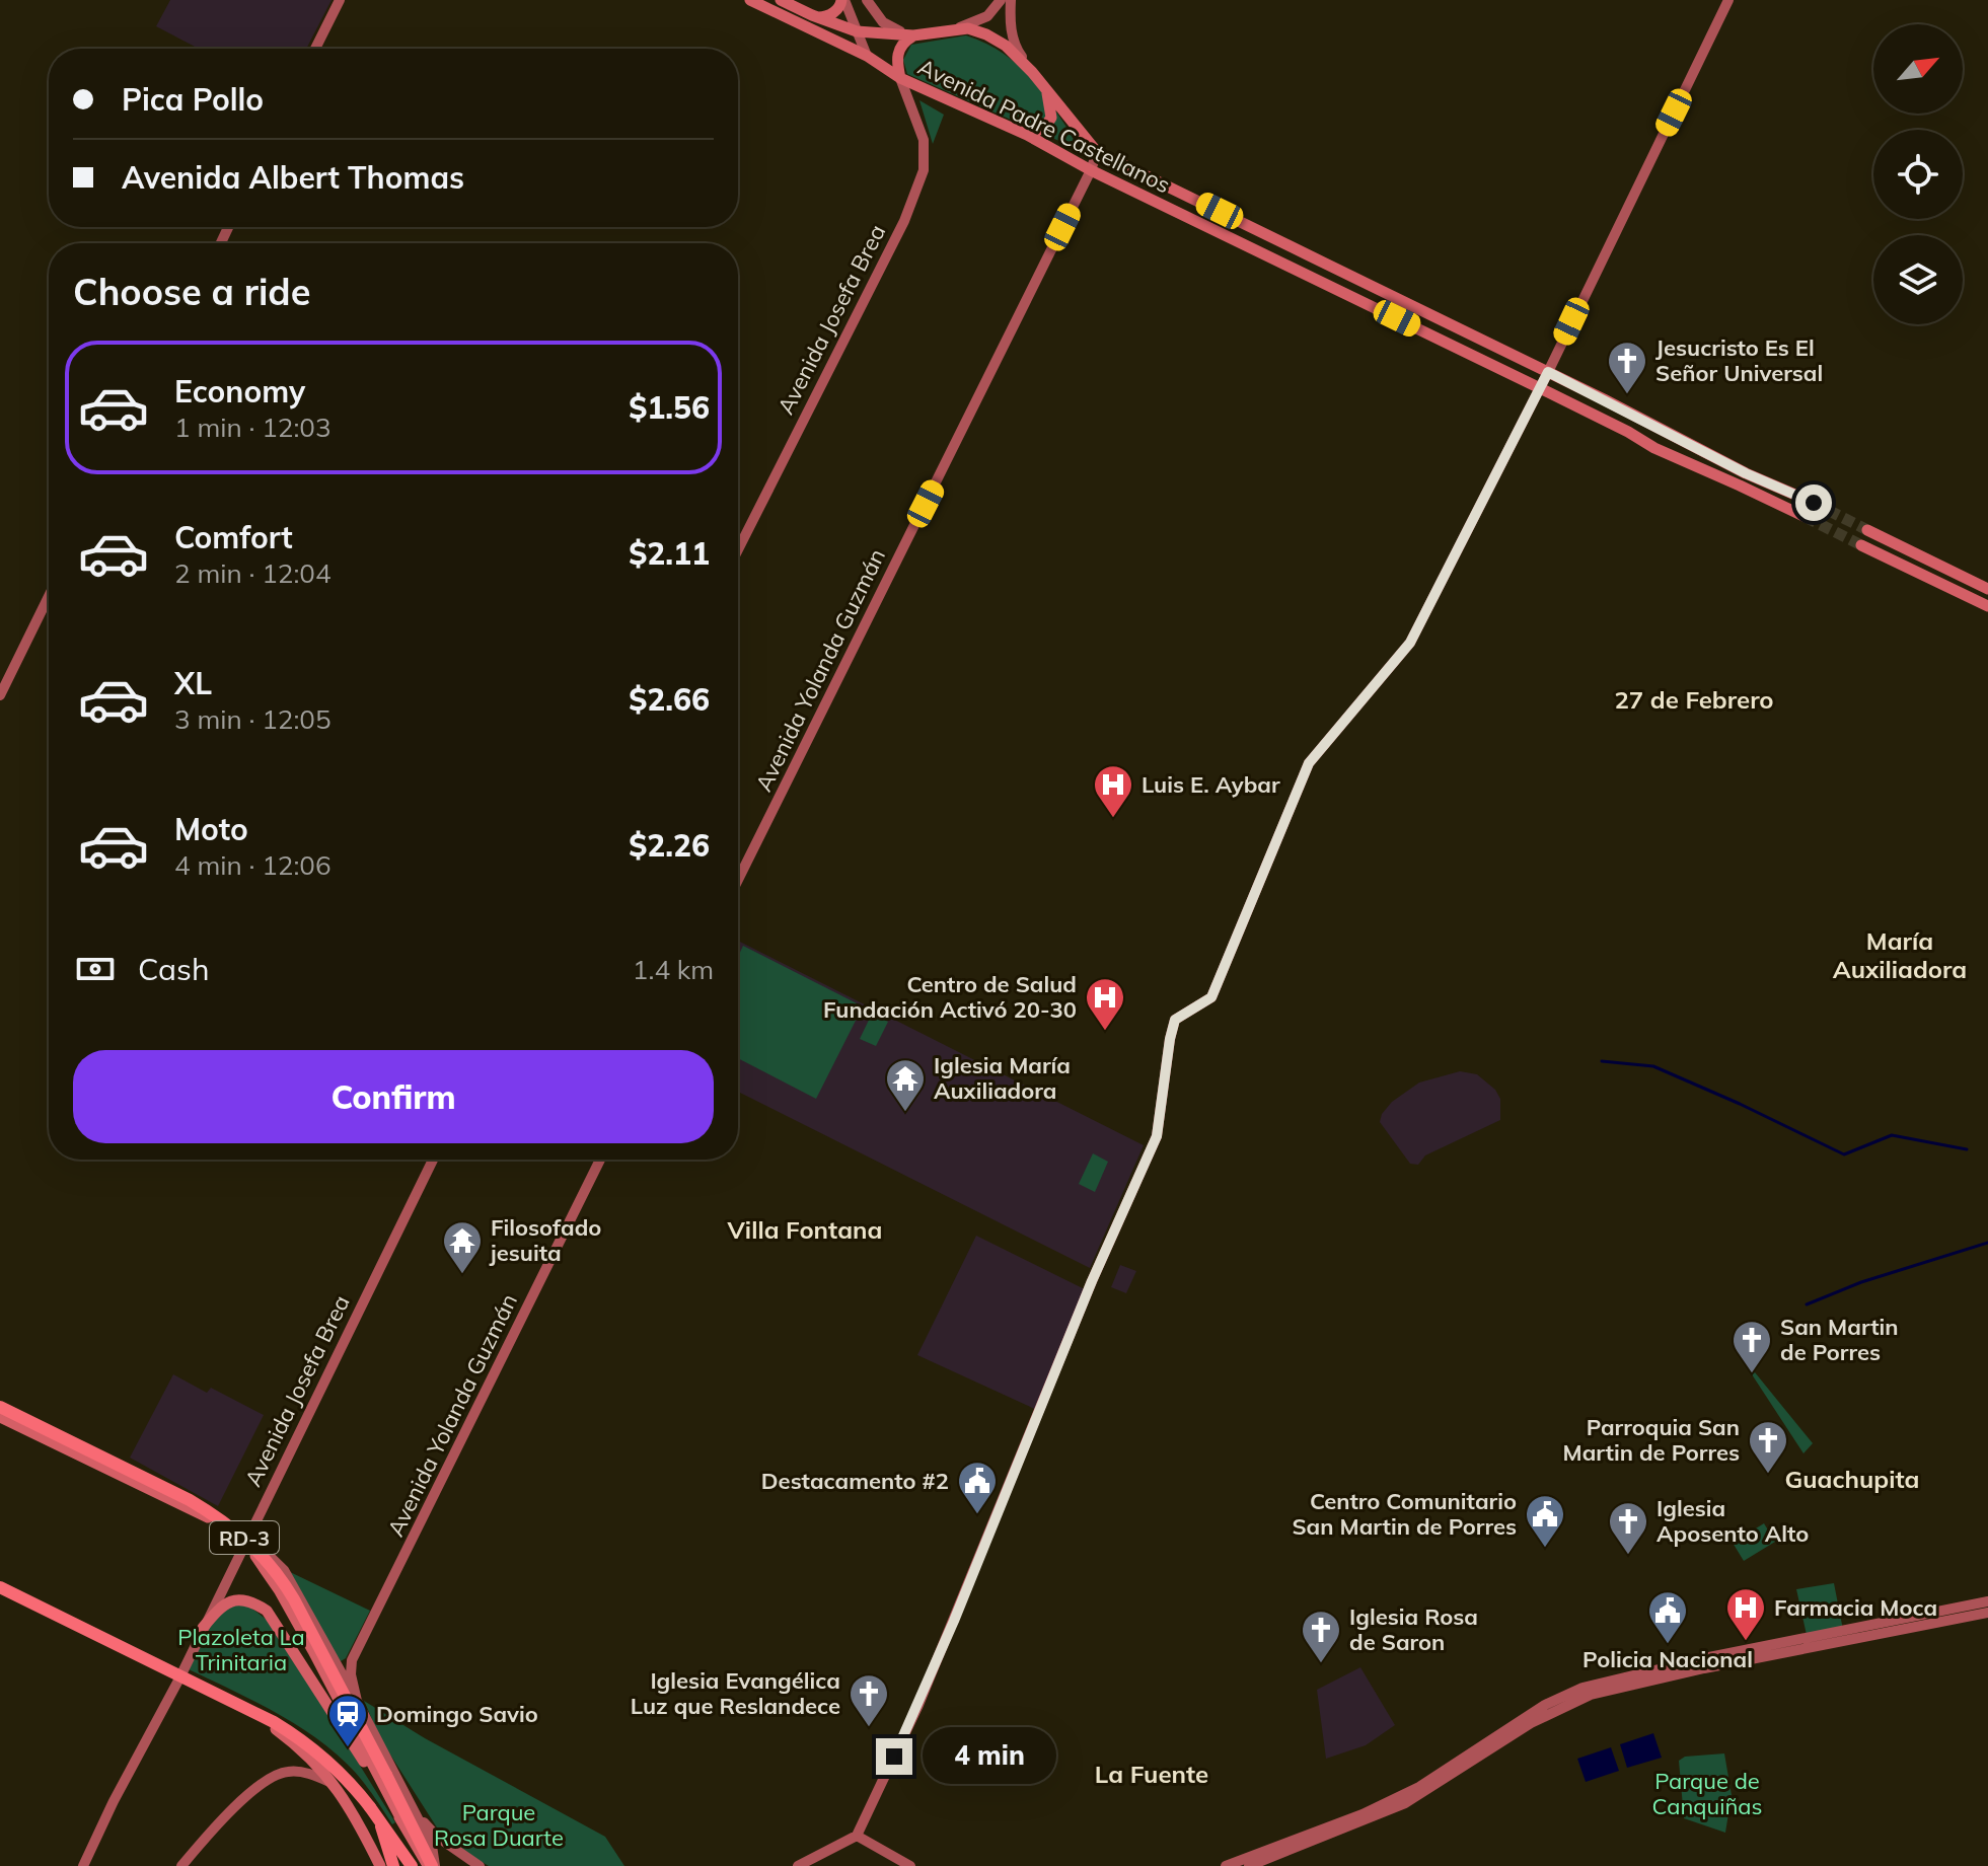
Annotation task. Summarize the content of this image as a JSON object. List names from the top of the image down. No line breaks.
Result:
{"streets":{"highway":["RD-3"],"main road":["Avenida Padre Castellanos","Avenida Josefa Brea","Avenida Yolanda Guzmán"]},"crossings":[["Avenida Padre Castellanos","Avenida Josefa Brea"],["Avenida Padre Castellanos","Avenida Yolanda Guzmán"],["Avenida Josefa Brea","RD-3"]],"districts":["27 de Febrero","María Auxiliadora","Villa Fontana","Guachupita","La Fuente"],"parks":["Plazoleta La Trinitaria","Parque de Canquiñas","Parque Rosa Duarte"],"places":{"church":["Jesucristo Es El Señor Universal","San Martin de Porres","Parroquia San Martin de Porres","Iglesia Aposento Alto","Iglesia Rosa de Saron","Iglesia Evangélica Luz que Reslandece"],"hospital":["Luis E. Aybar","Centro de Salud Fundación Activó 20-30","Farmacia Moca"],"temple":["Iglesia María Auxiliadora","Filosofado jesuita"],"public building":["Destacamento #2","Centro Comunitario San Martin de Porres","Policia Nacional"],"station":["Domingo Savio"]},"north":"top right","page":{"banner":["Pica Pollo","Avenida Albert Thomas"],"heading":"Choose a ride","list":[{"name":"Economy","note":"1 min · 12:03","value":"$1.56"},{"name":"Comfort","note":"2 min · 12:04","value":"$2.11"},{"name":"XL","note":"3 min · 12:05","value":"$2.66"},{"name":"Moto","note":"4 min · 12:06","value":"$2.26"}],"pay":["Cash","1.4 km"],"buttons":"Confirm","bubble":"4 min"}}
